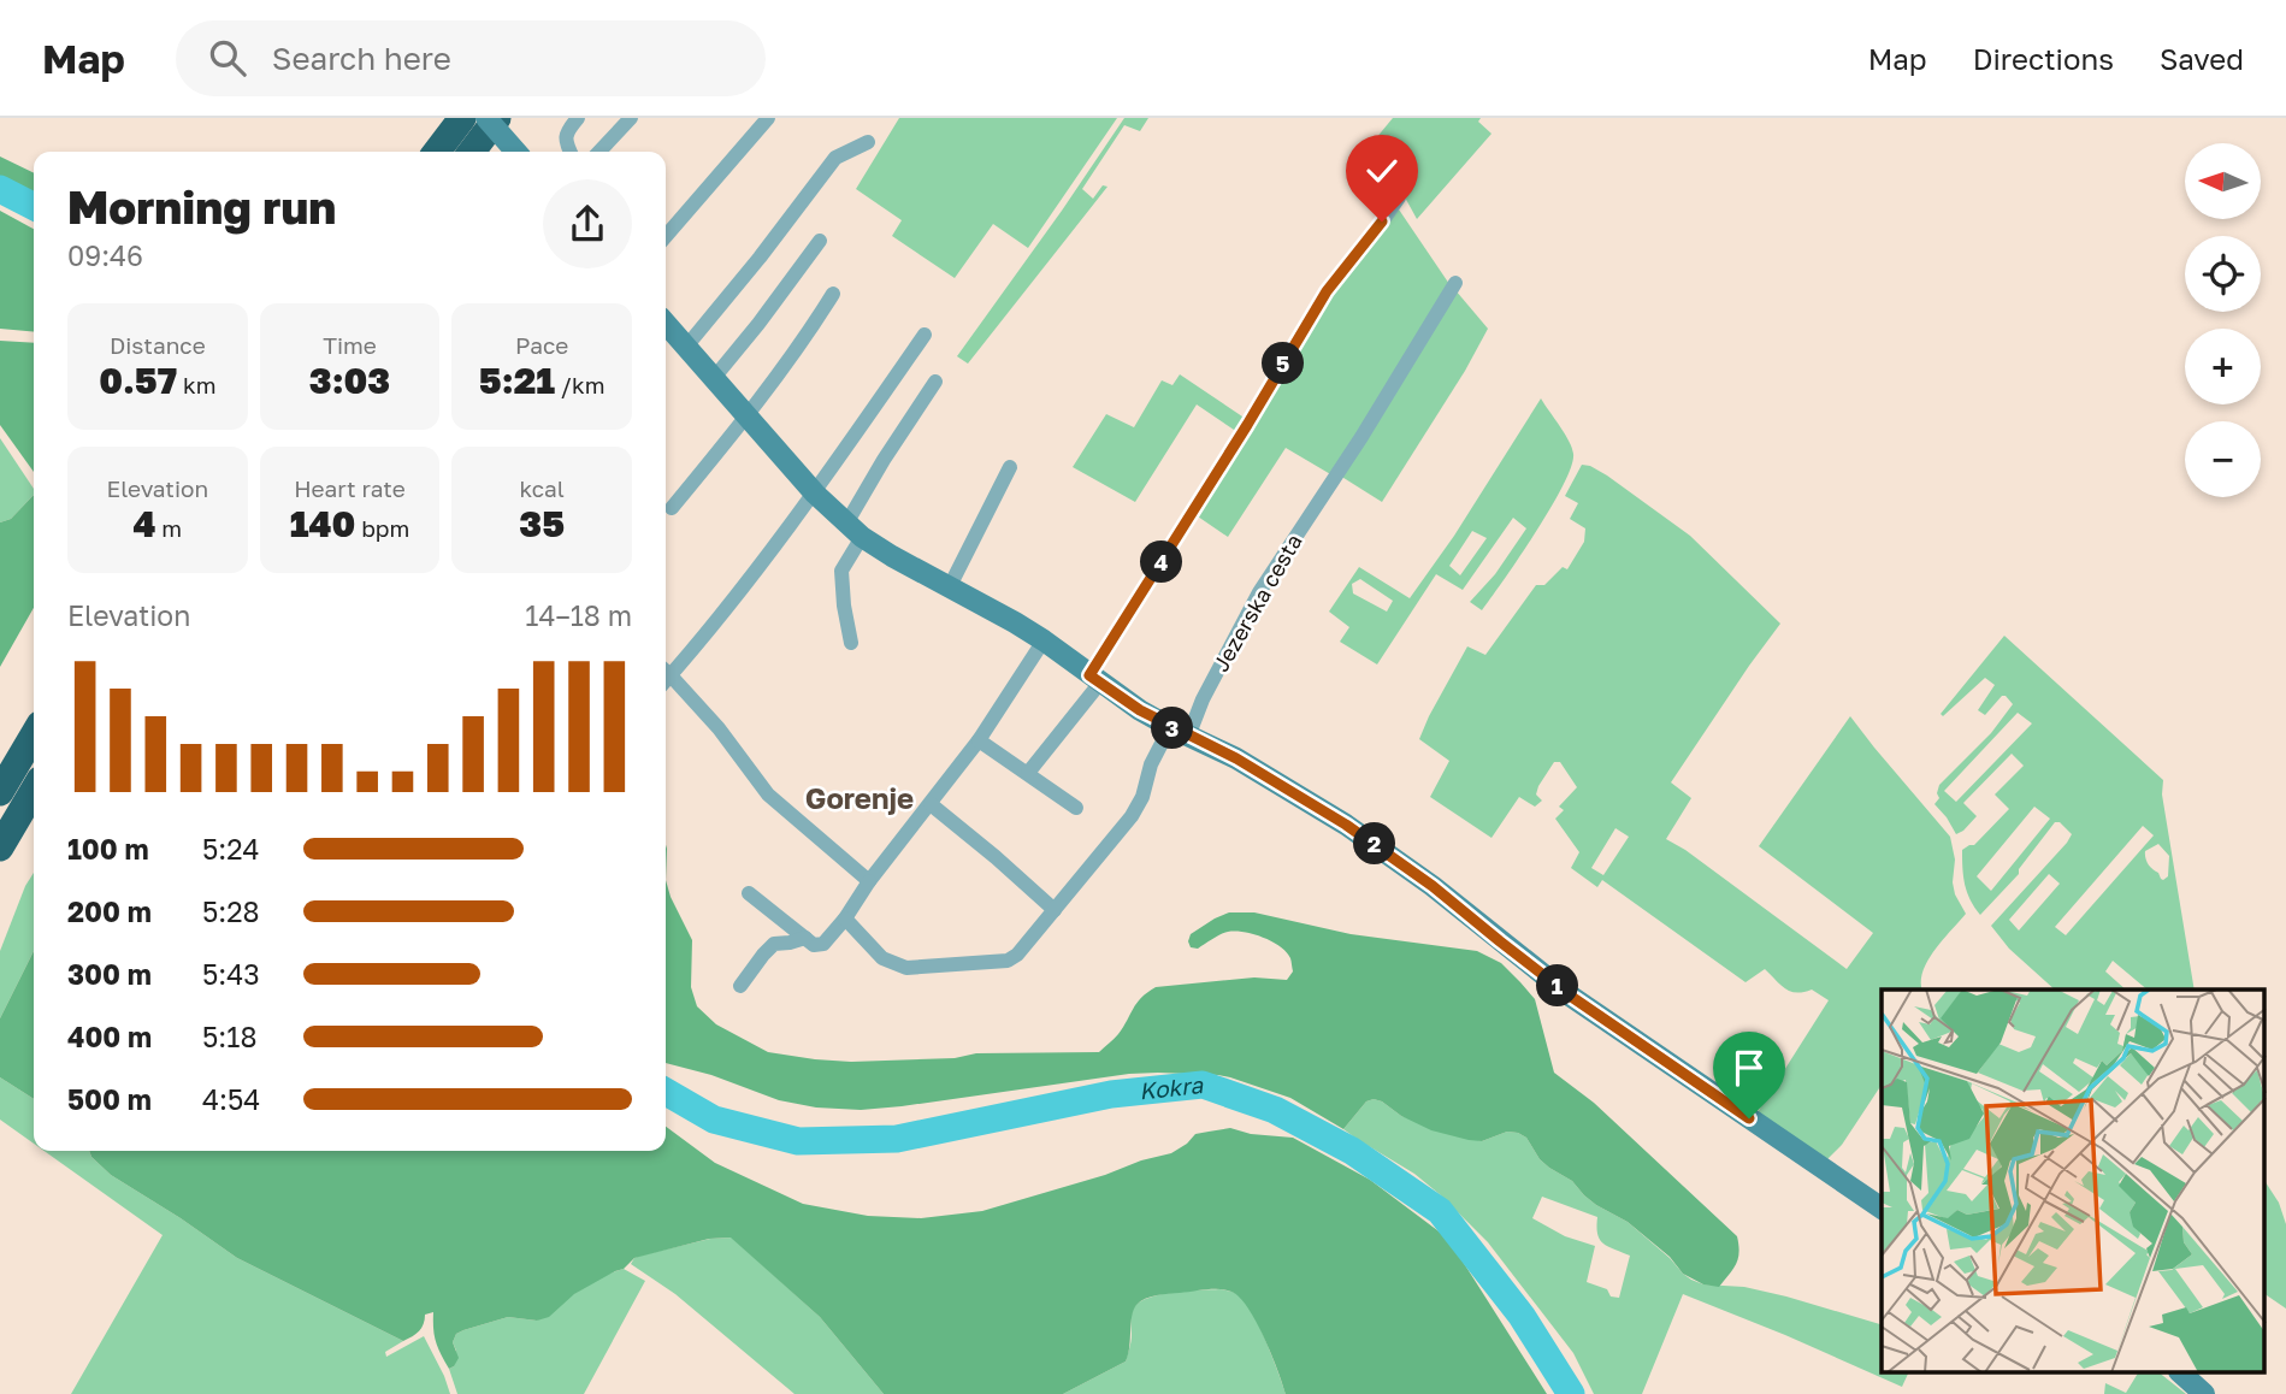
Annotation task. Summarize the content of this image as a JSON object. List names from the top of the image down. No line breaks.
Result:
{"streets":{"street":["Jezerska cesta"]},"districts":["Gorenje"],"water":["Kokra"],"north":"left","page":{"header":"Map","search":"Search here","nav":["Map","Directions","Saved"],"map_buttons":["+","−"],"heading":["Morning run","09:46"],"stats":[["Distance","0.57 km"],["Time","3:03"],["Pace","5:21 /km"],["Elevation","4 m"],["Heart rate","140 bpm"],["kcal","35"]],"pins":["5","4","3","2","1"],"chart":["Elevation","14–18 m"],"list":[{"name":"100 m","note":"5:24"},{"name":"200 m","note":"5:28"},{"name":"300 m","note":"5:43"},{"name":"400 m","note":"5:18"},{"name":"500 m","note":"4:54"}]}}
